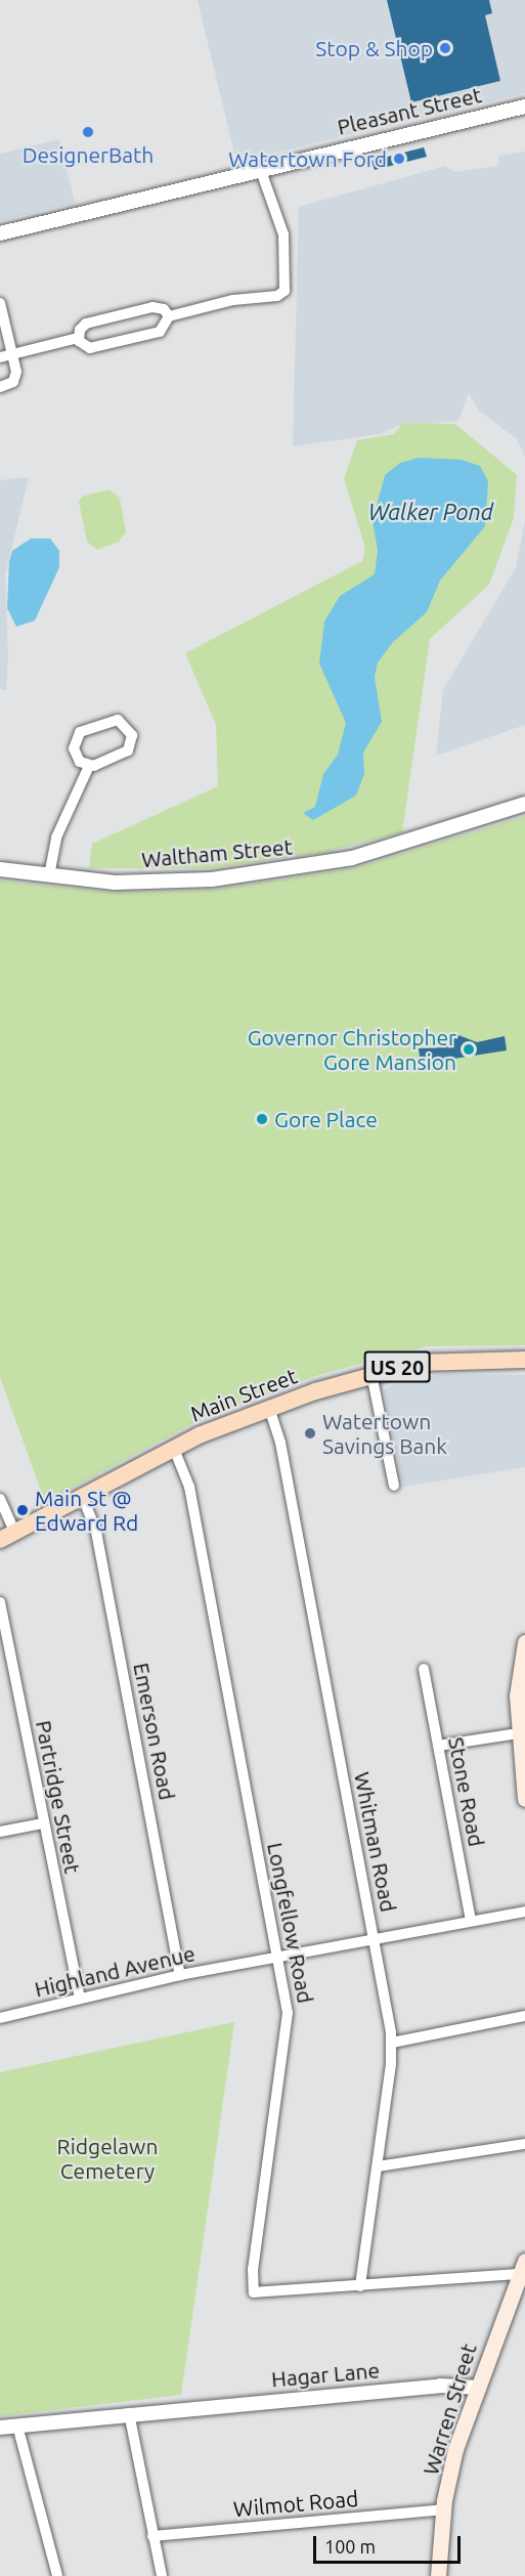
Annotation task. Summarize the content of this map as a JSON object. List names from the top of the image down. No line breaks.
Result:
{"streets":{"main road":["US 20","Main Street","Warren Street"],"street":["Pleasant Street","Waltham Street","Emerson Road","Stone Road","Partridge Street","Whitman Road","Longfellow Road","Highland Avenue","Hagar Lane","Wilmot Road"]},"crossings":[["Main Street","Emerson Road"],["Main Street","Whitman Road"],["Main Street","Longfellow Road"],["Emerson Road","Highland Avenue"],["Stone Road","Highland Avenue"],["Partridge Street","Highland Avenue"],["Whitman Road","Longfellow Road"],["Whitman Road","Highland Avenue"],["Longfellow Road","Highland Avenue"],["Longfellow Road","Warren Street"],["Hagar Lane","Warren Street"],["Warren Street","Wilmot Road"]],"water":["Walker Pond"],"parks":["Ridgelawn Cemetery"],"places":["Stop & Shop","DesignerBath","Watertown Ford","Governor Christopher Gore Mansion","Gore Place","Watertown Savings Bank","Main St @ Edward Rd"],"scale_bar":"100 m"}
